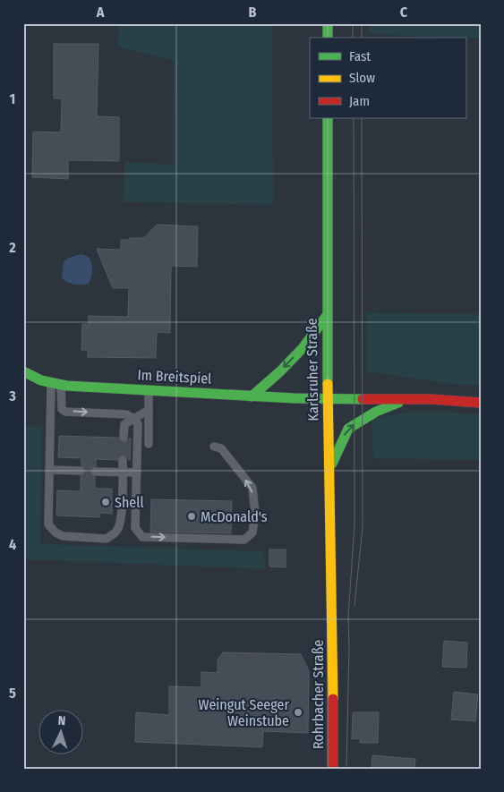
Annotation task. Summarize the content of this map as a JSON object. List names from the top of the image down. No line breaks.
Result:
{"streets":{"main road":["Karlsruher Straße","Im Breitspiel","Rohrbacher Straße"]},"crossings":[["Karlsruher Straße","Im Breitspiel"],["Karlsruher Straße","Rohrbacher Straße"]],"places":["Shell","McDonald's","Weingut Seeger Weinstube"],"legend":["Fast","Slow","Jam"],"north":"top","grid":{"columns":["A","B","C"],"rows":["1","2","3","4","5"]}}
